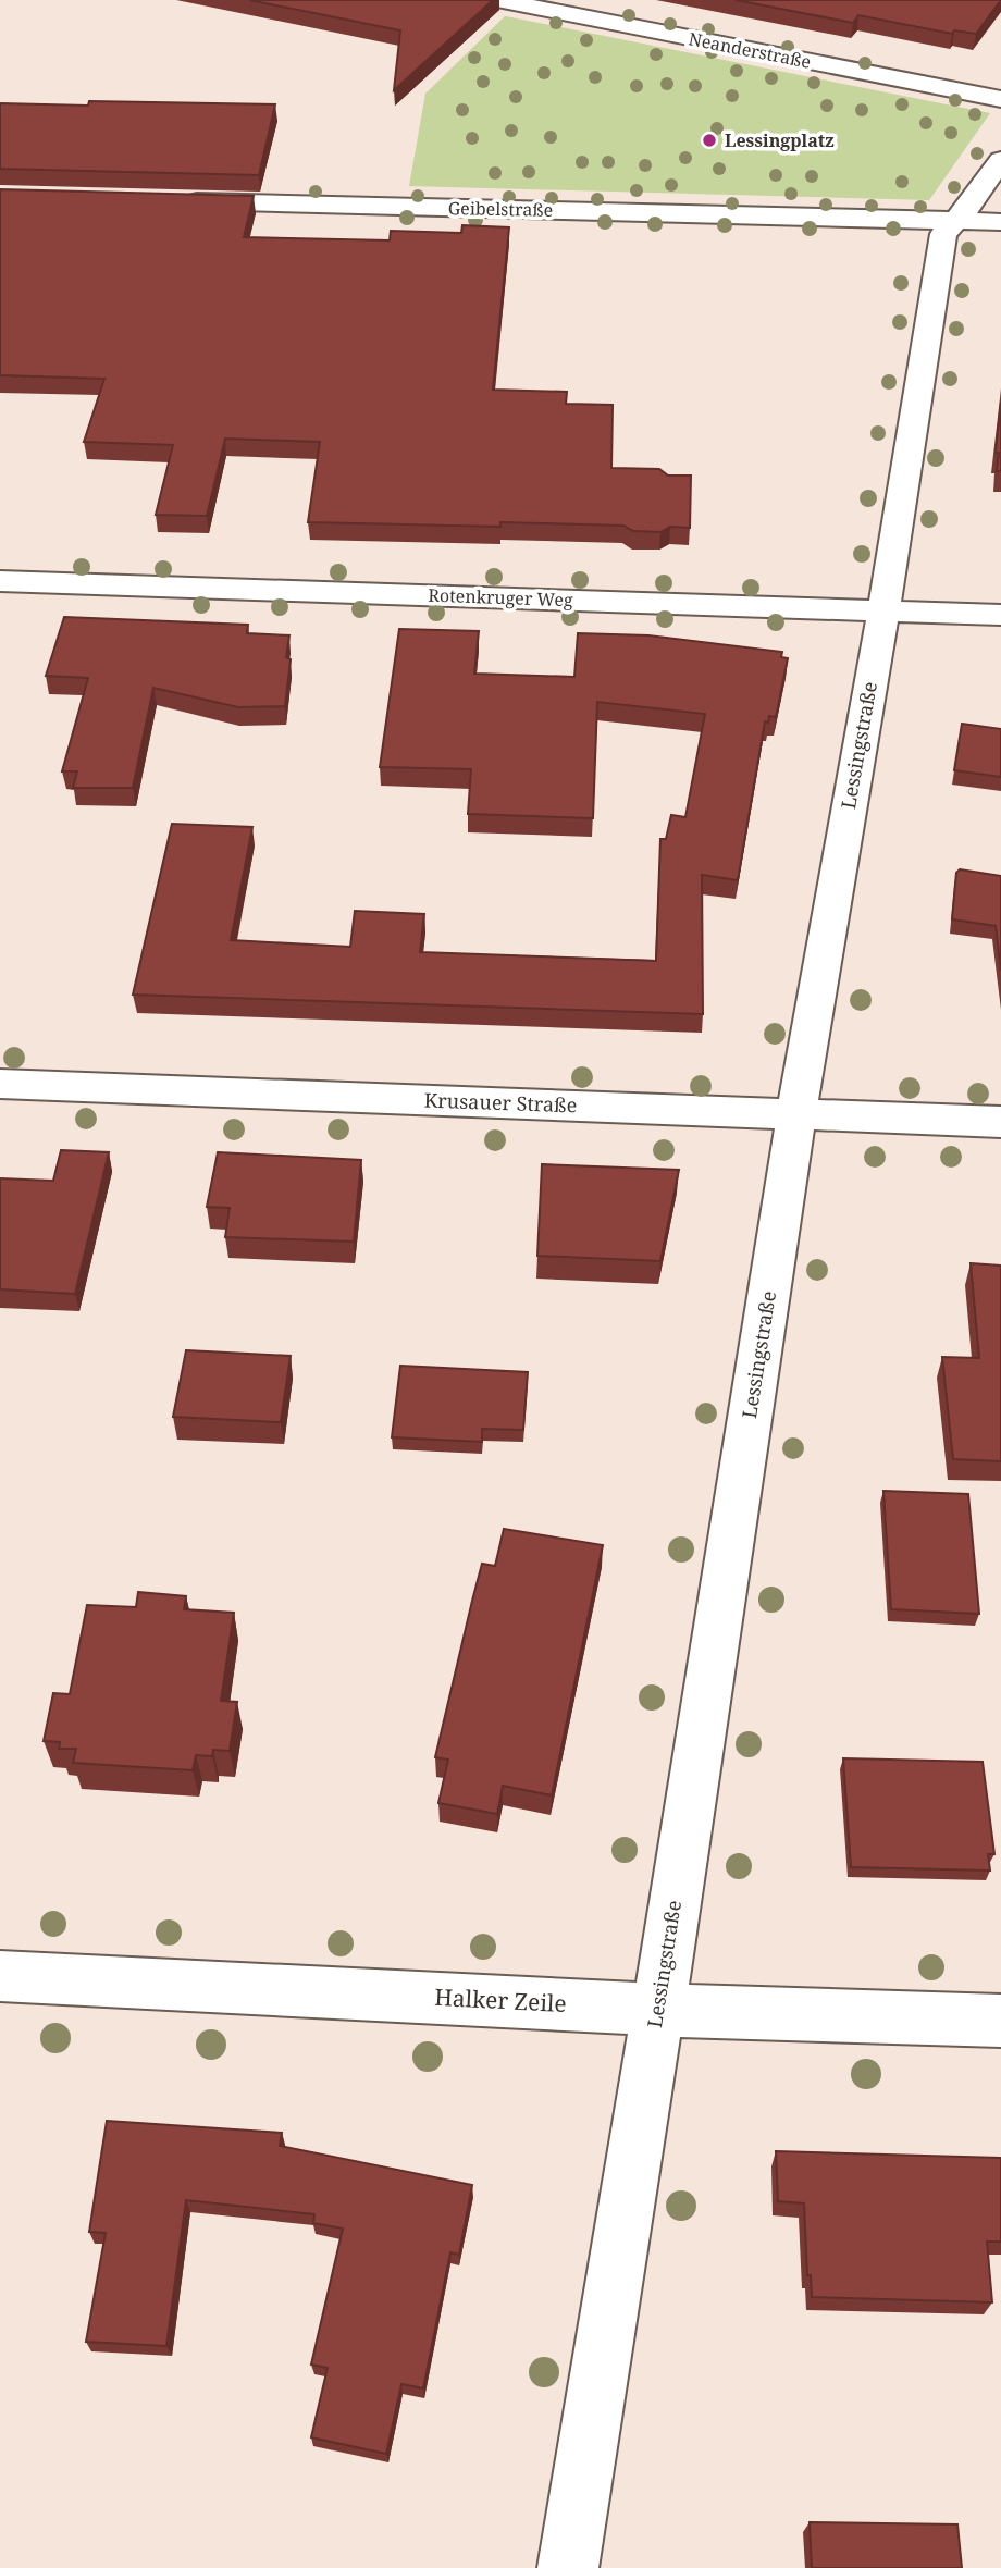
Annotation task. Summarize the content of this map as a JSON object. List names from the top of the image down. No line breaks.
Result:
{"streets":{"street":["Neanderstraße","Geibelstraße","Rotenkruger Weg","Lessingstraße","Krusauer Straße","Halker Zeile"]},"crossings":[["Geibelstraße","Lessingstraße"],["Rotenkruger Weg","Lessingstraße"],["Lessingstraße","Krusauer Straße"],["Lessingstraße","Halker Zeile"]],"places":["Lessingplatz"]}
